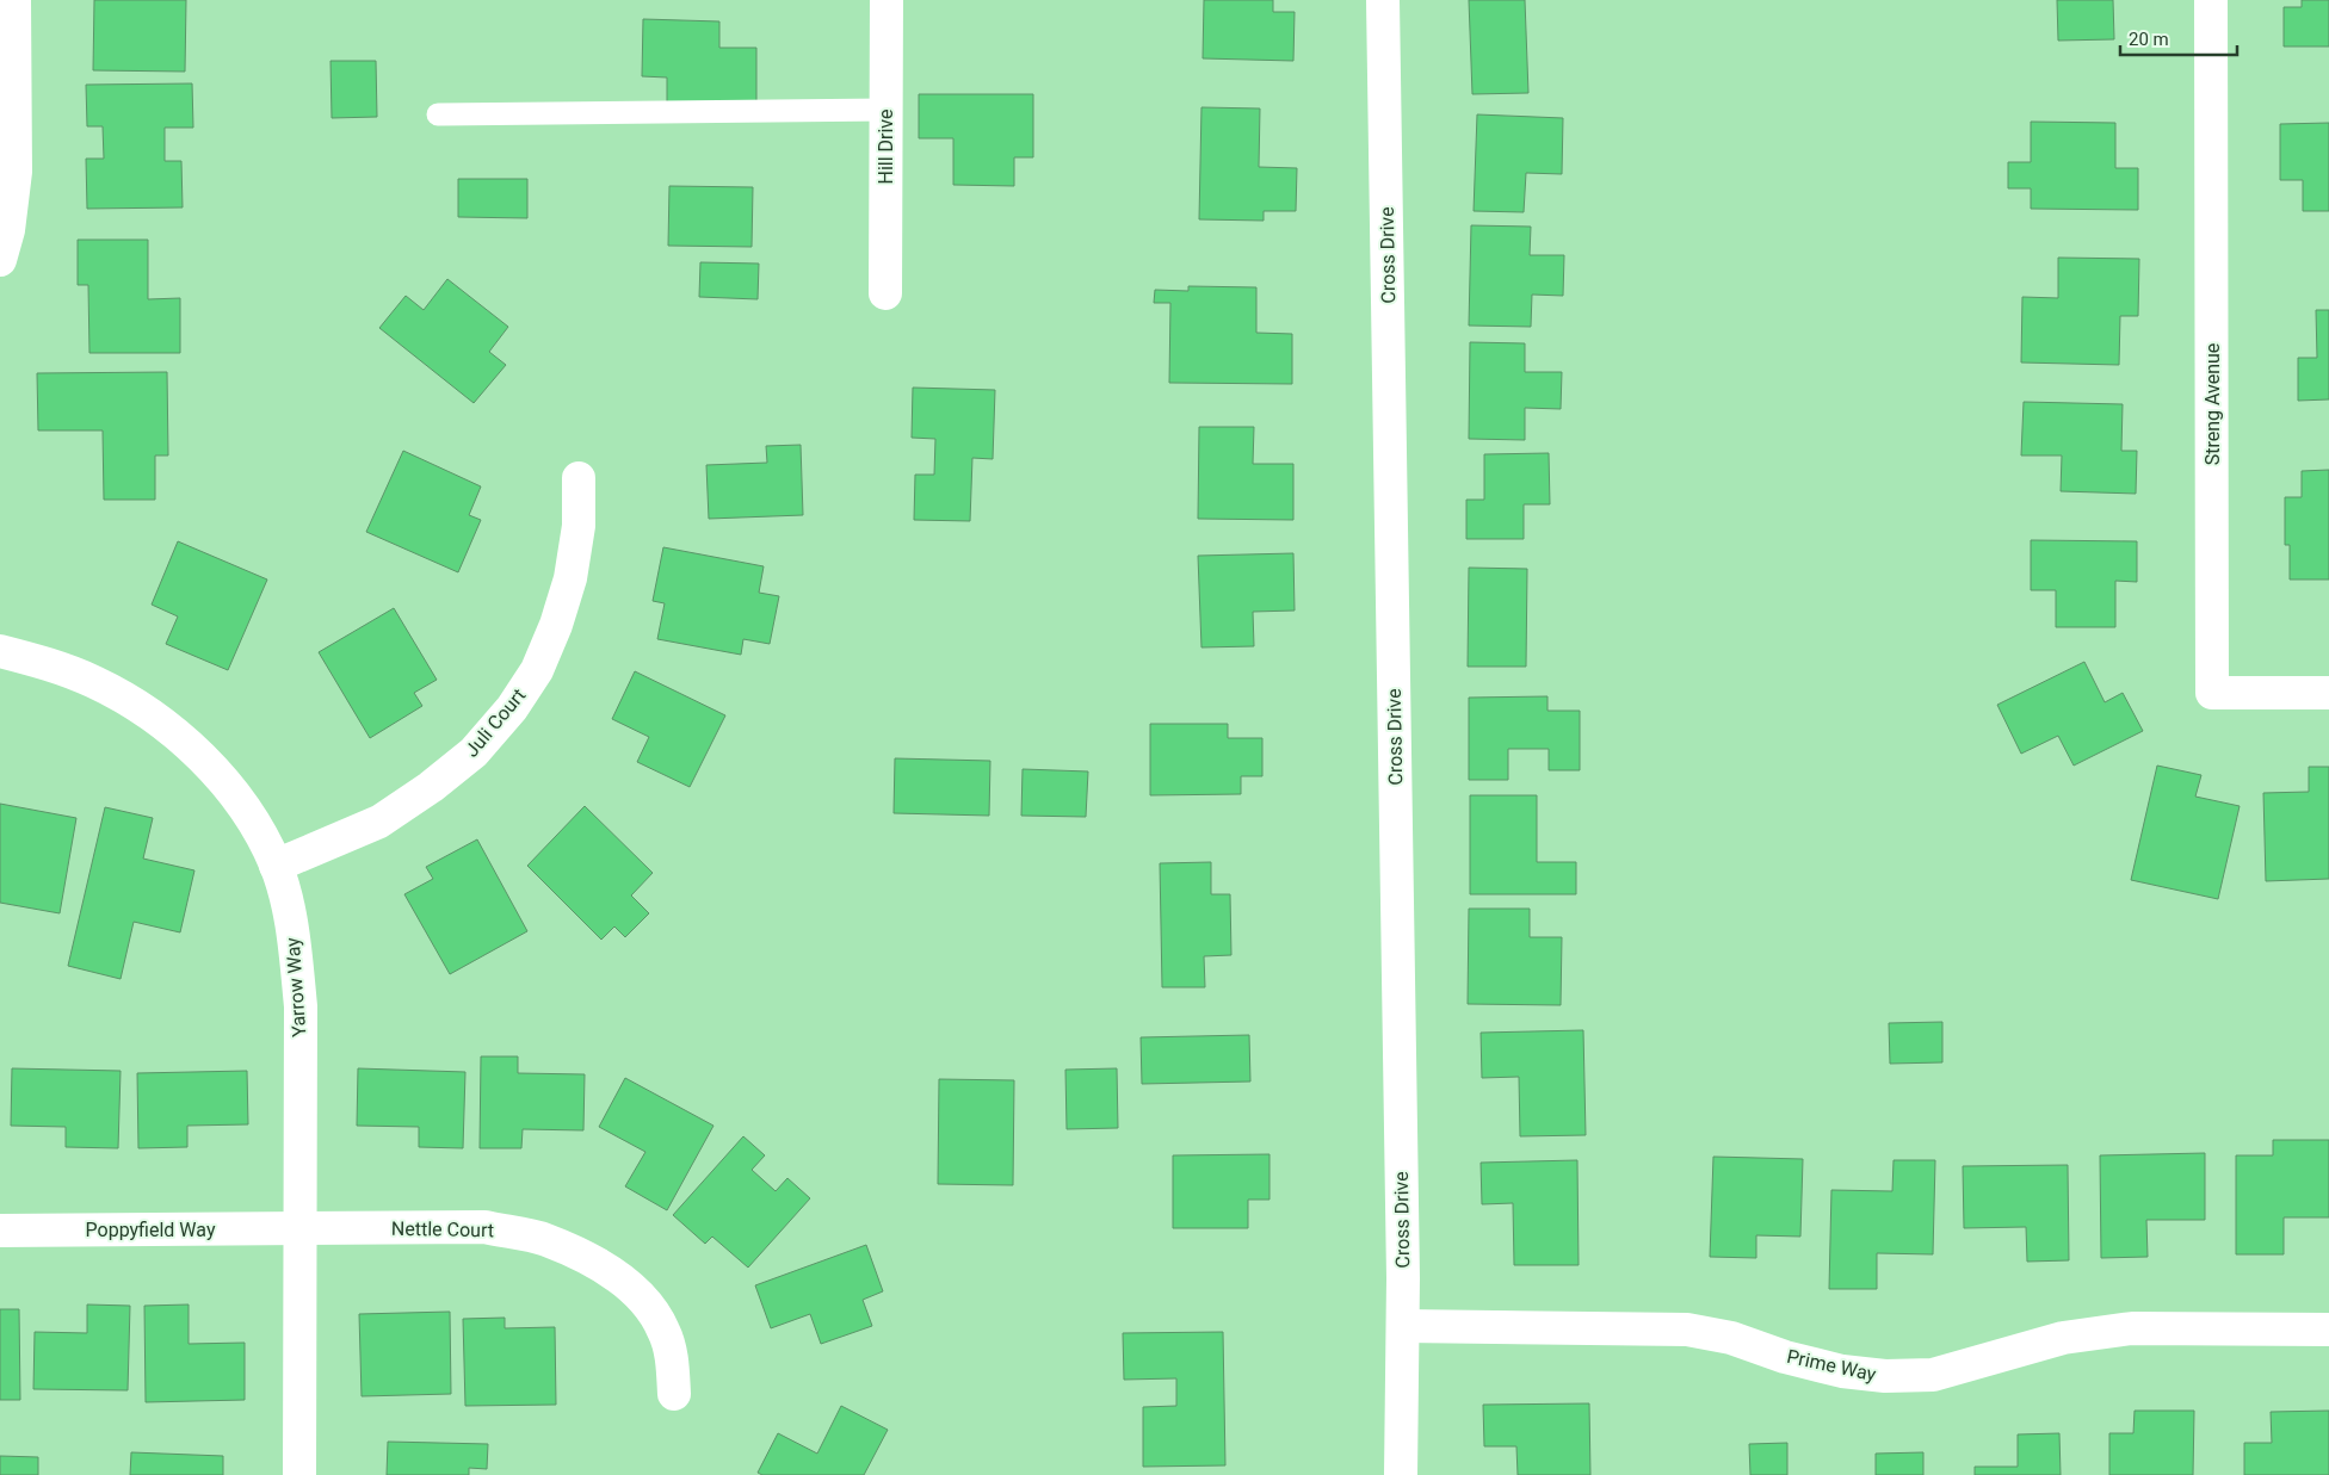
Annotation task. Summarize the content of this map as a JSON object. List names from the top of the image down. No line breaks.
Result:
{"streets":{"street":["Hill Drive","Cross Drive","Streng Avenue","Juli Court","Yarrow Way","Poppyfield Way","Nettle Court","Prime Way"]},"crossings":[["Cross Drive","Prime Way"],["Juli Court","Yarrow Way"],["Yarrow Way","Poppyfield Way"],["Yarrow Way","Nettle Court"],["Poppyfield Way","Nettle Court"]],"scale_bar":"20 m"}
